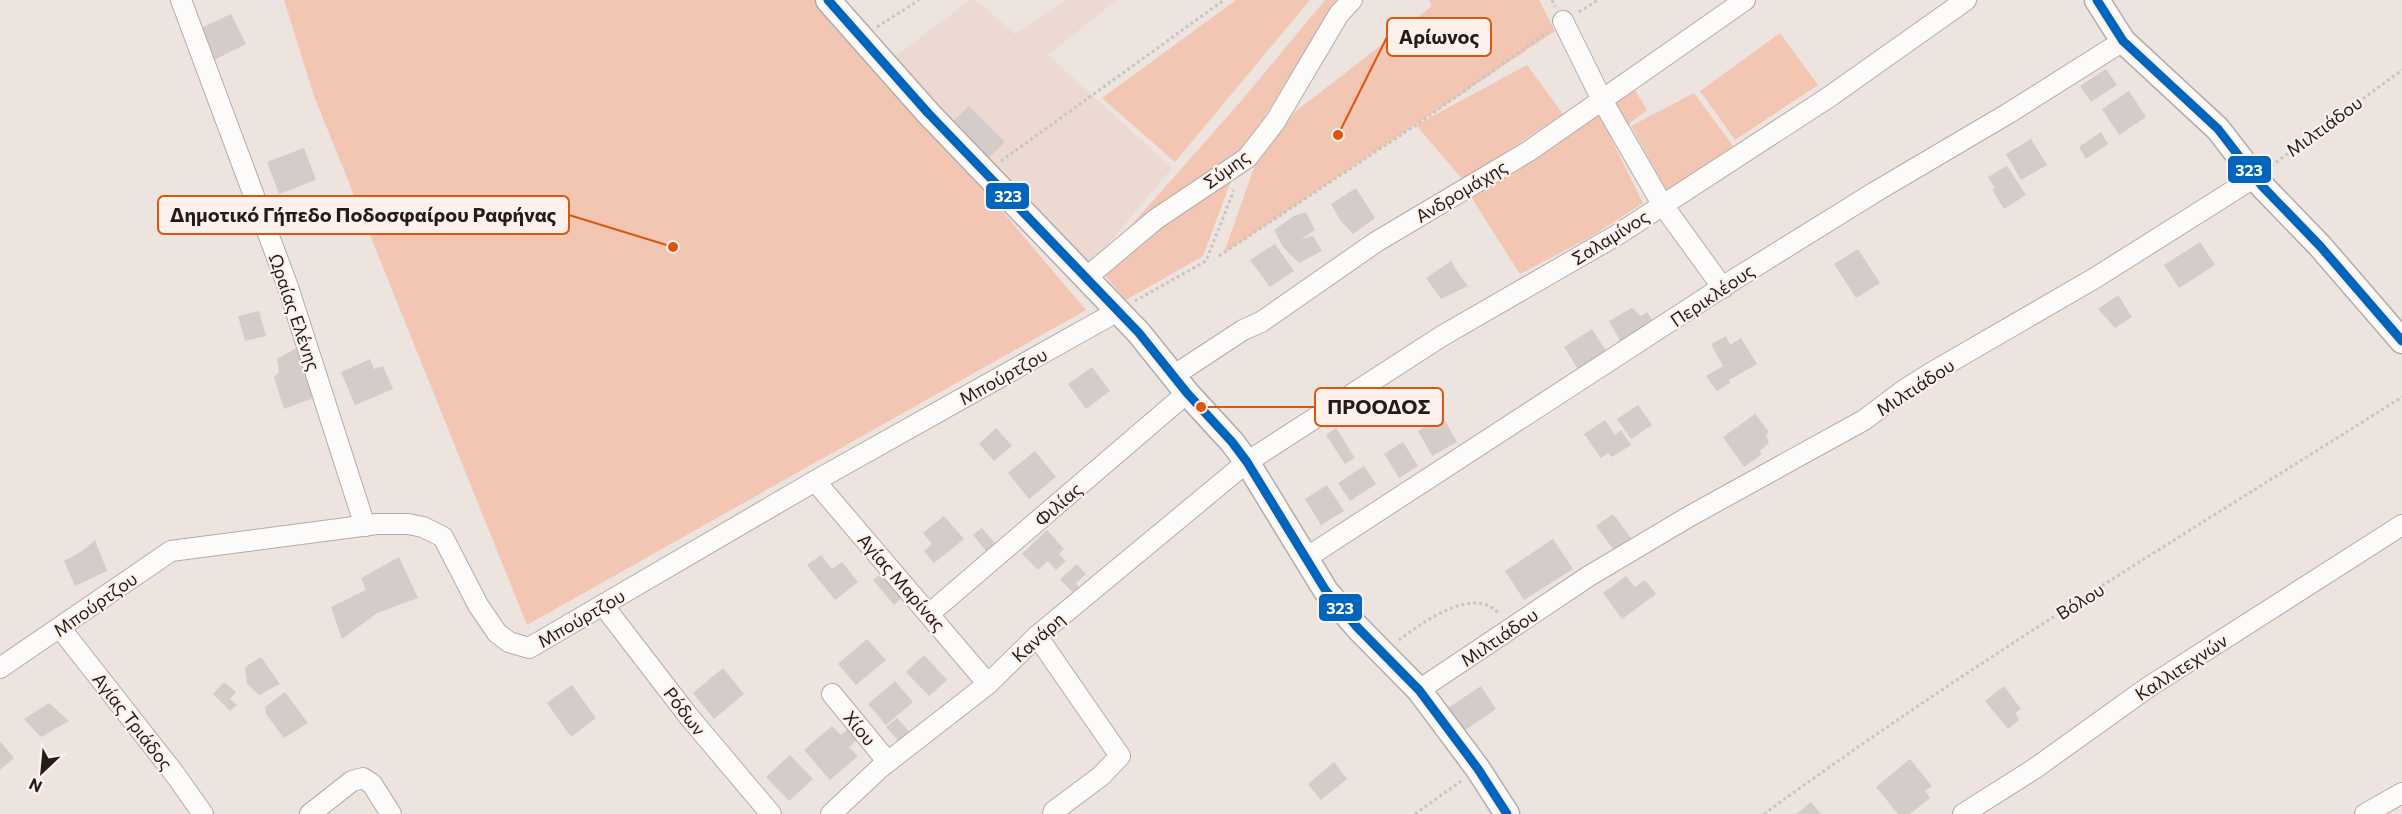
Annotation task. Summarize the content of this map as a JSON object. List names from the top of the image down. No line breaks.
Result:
{"streets":{"street":["Μιλτιάδου","Σύμης","Ανδρομάχης","Σαλαμίνος","Περικλέους","Ωραίας Ελένης","Μπούρτζου","Φιλίας","Αγίας Μαρίνας","Κανάρη","Καλλιτεχνών","Ρόδων","Αγίας Τριάδος","Χίου"],"path":["Βόλου"]},"crossings":[["Ανδρομάχης","Φιλίας"],["Σαλαμίνος","Κανάρη"],["Ωραίας Ελένης","Μπούρτζου"],["Μπούρτζου","Αγίας Μαρίνας"],["Μπούρτζου","Ρόδων"],["Μπούρτζου","Αγίας Τριάδος"],["Φιλίας","Αγίας Μαρίνας"],["Αγίας Μαρίνας","Κανάρη"],["Κανάρη","Χίου"]],"places":["Αρίωνος","Δημοτικό Γήπεδο Ποδοσφαίρου Ραφήνας","ΠΡΟΟΔΟΣ"],"lines":["transit line 323"],"north":"bottom left"}
